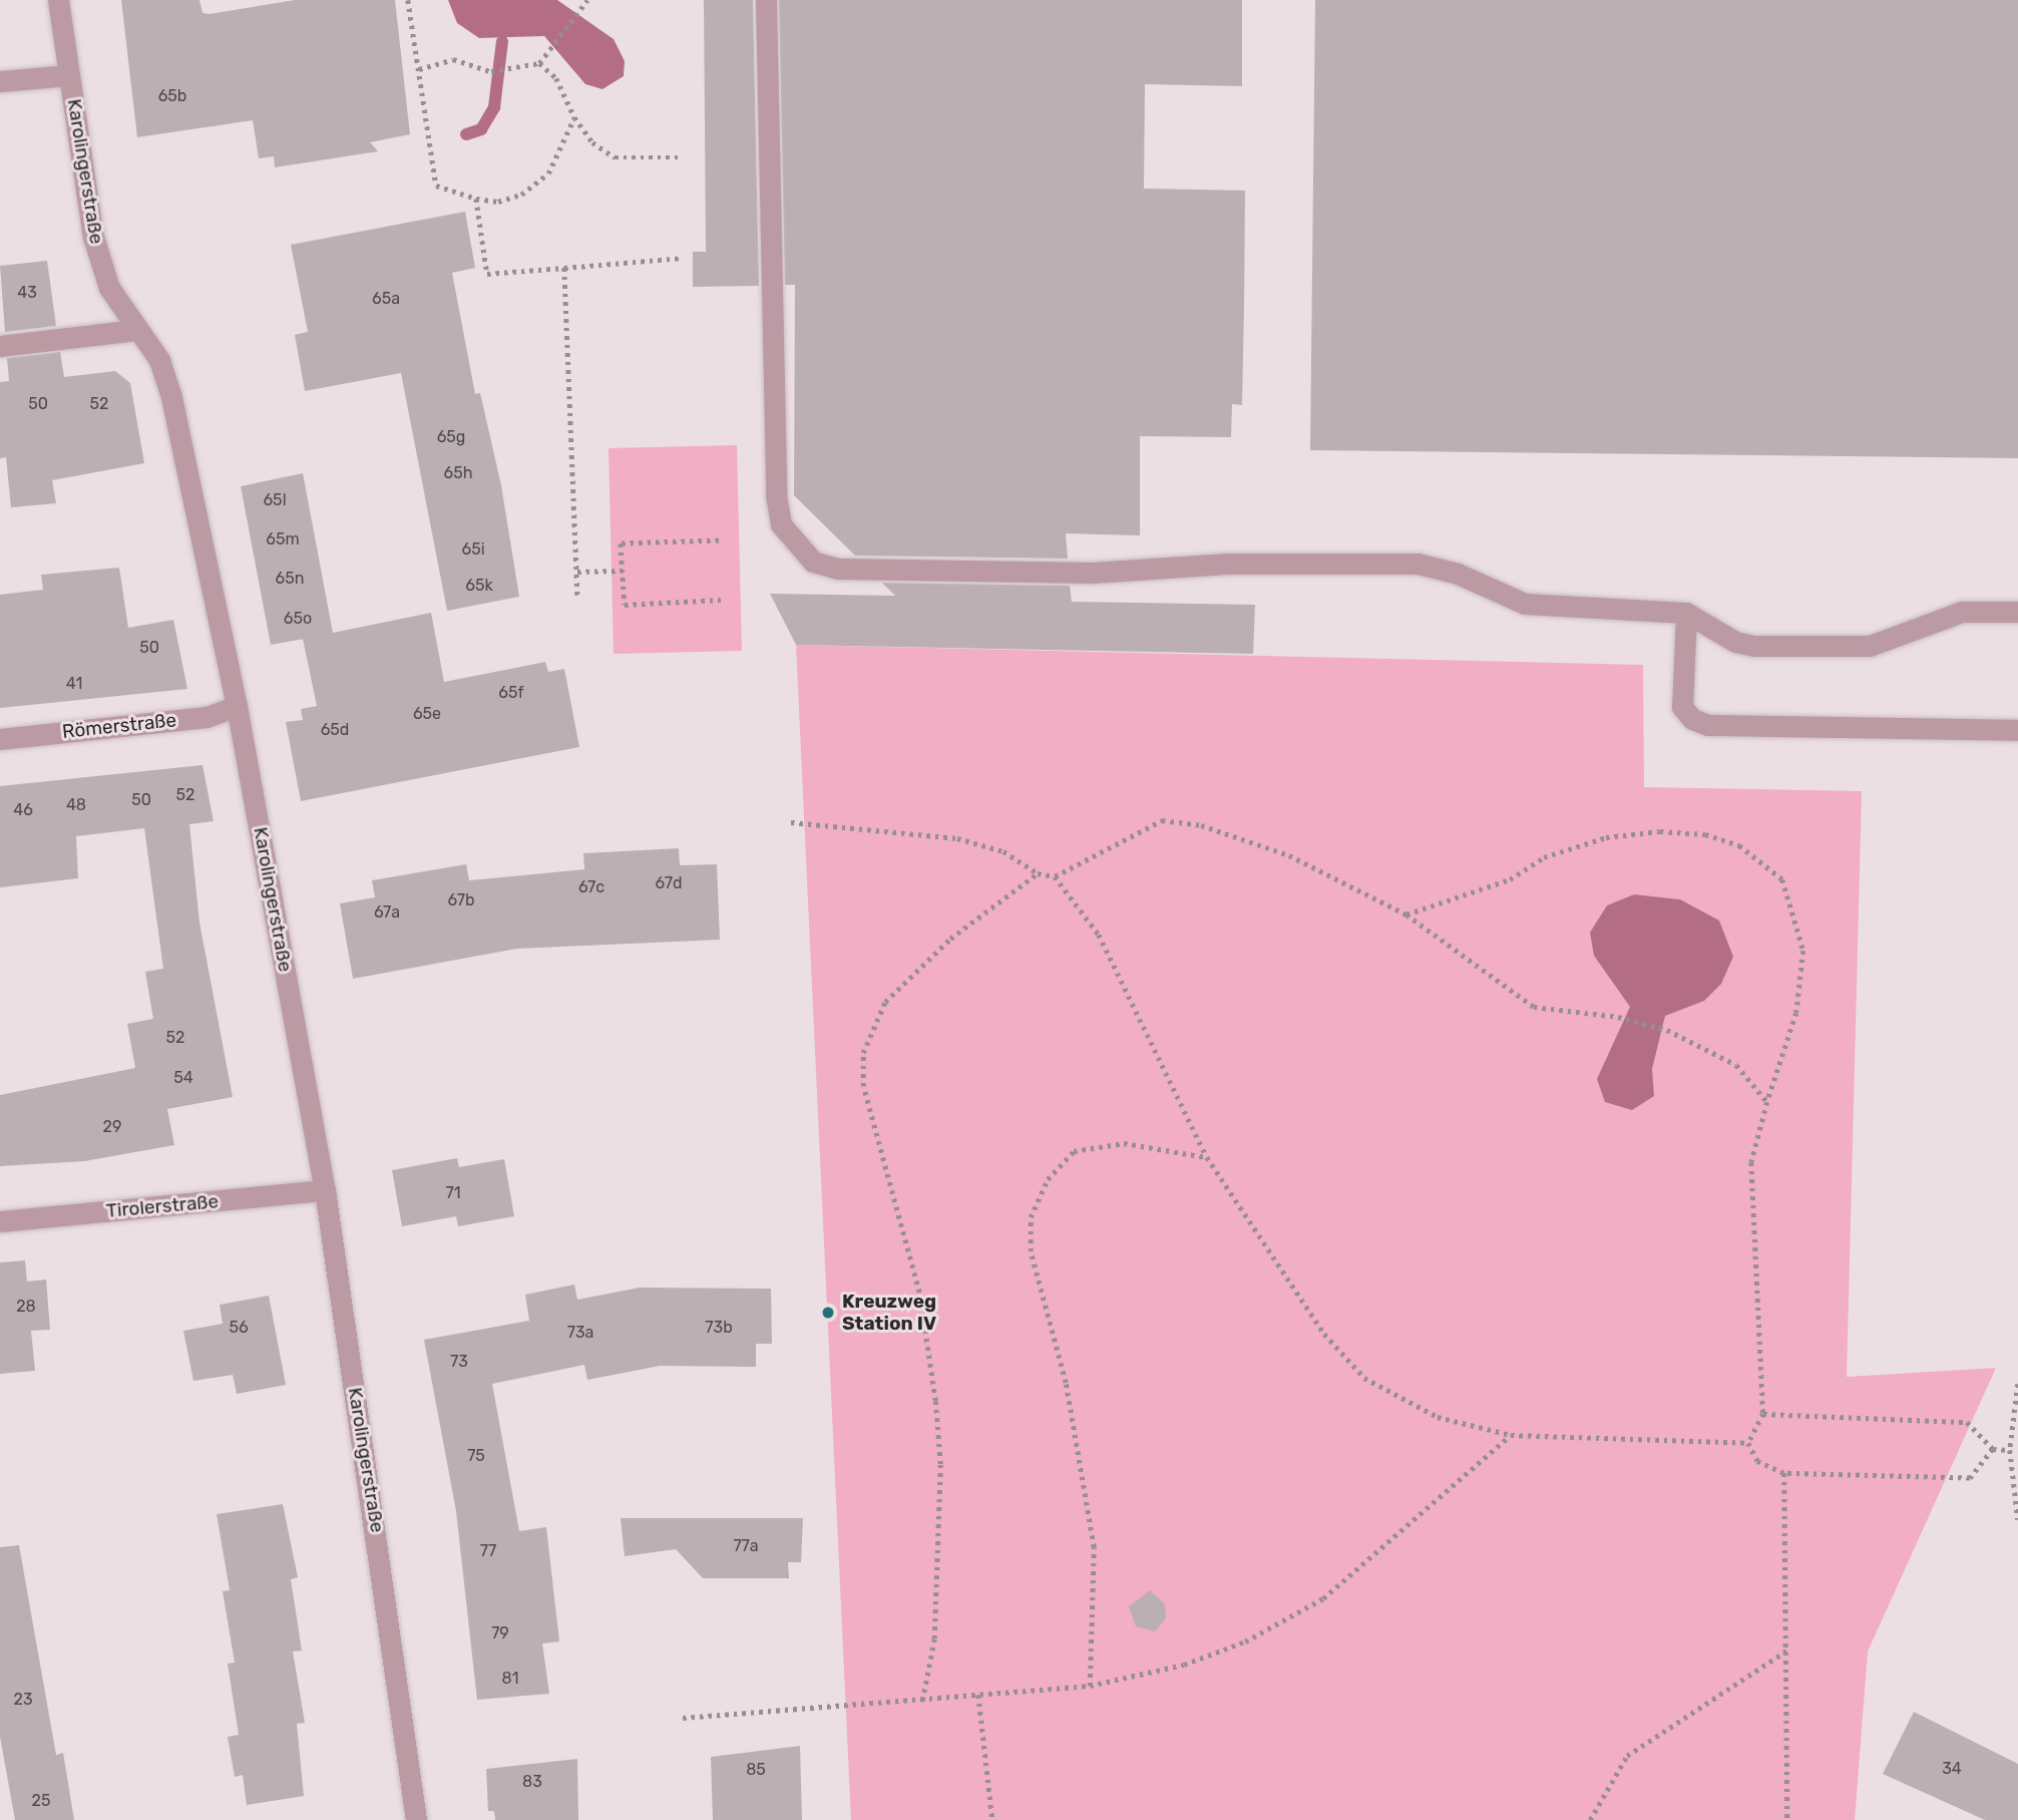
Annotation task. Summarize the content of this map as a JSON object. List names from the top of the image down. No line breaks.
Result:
{"streets":{"street":["Karolingerstraße","Römerstraße","Tirolerstraße"]},"crossings":[["Karolingerstraße","Römerstraße"],["Karolingerstraße","Tirolerstraße"]],"places":["Kreuzweg Station IV"],"house_numbers":["65b","43","65a","50","52","65g","65h","65l","65m","65i","65n","65k","65o","50","41","65f","65e","65d","52","50","48","46","67d","67c","67b","67a","52","54","29","71","28","56","73b","73a","73","75","77a","77","79","81","23","34","85","83","25"]}
